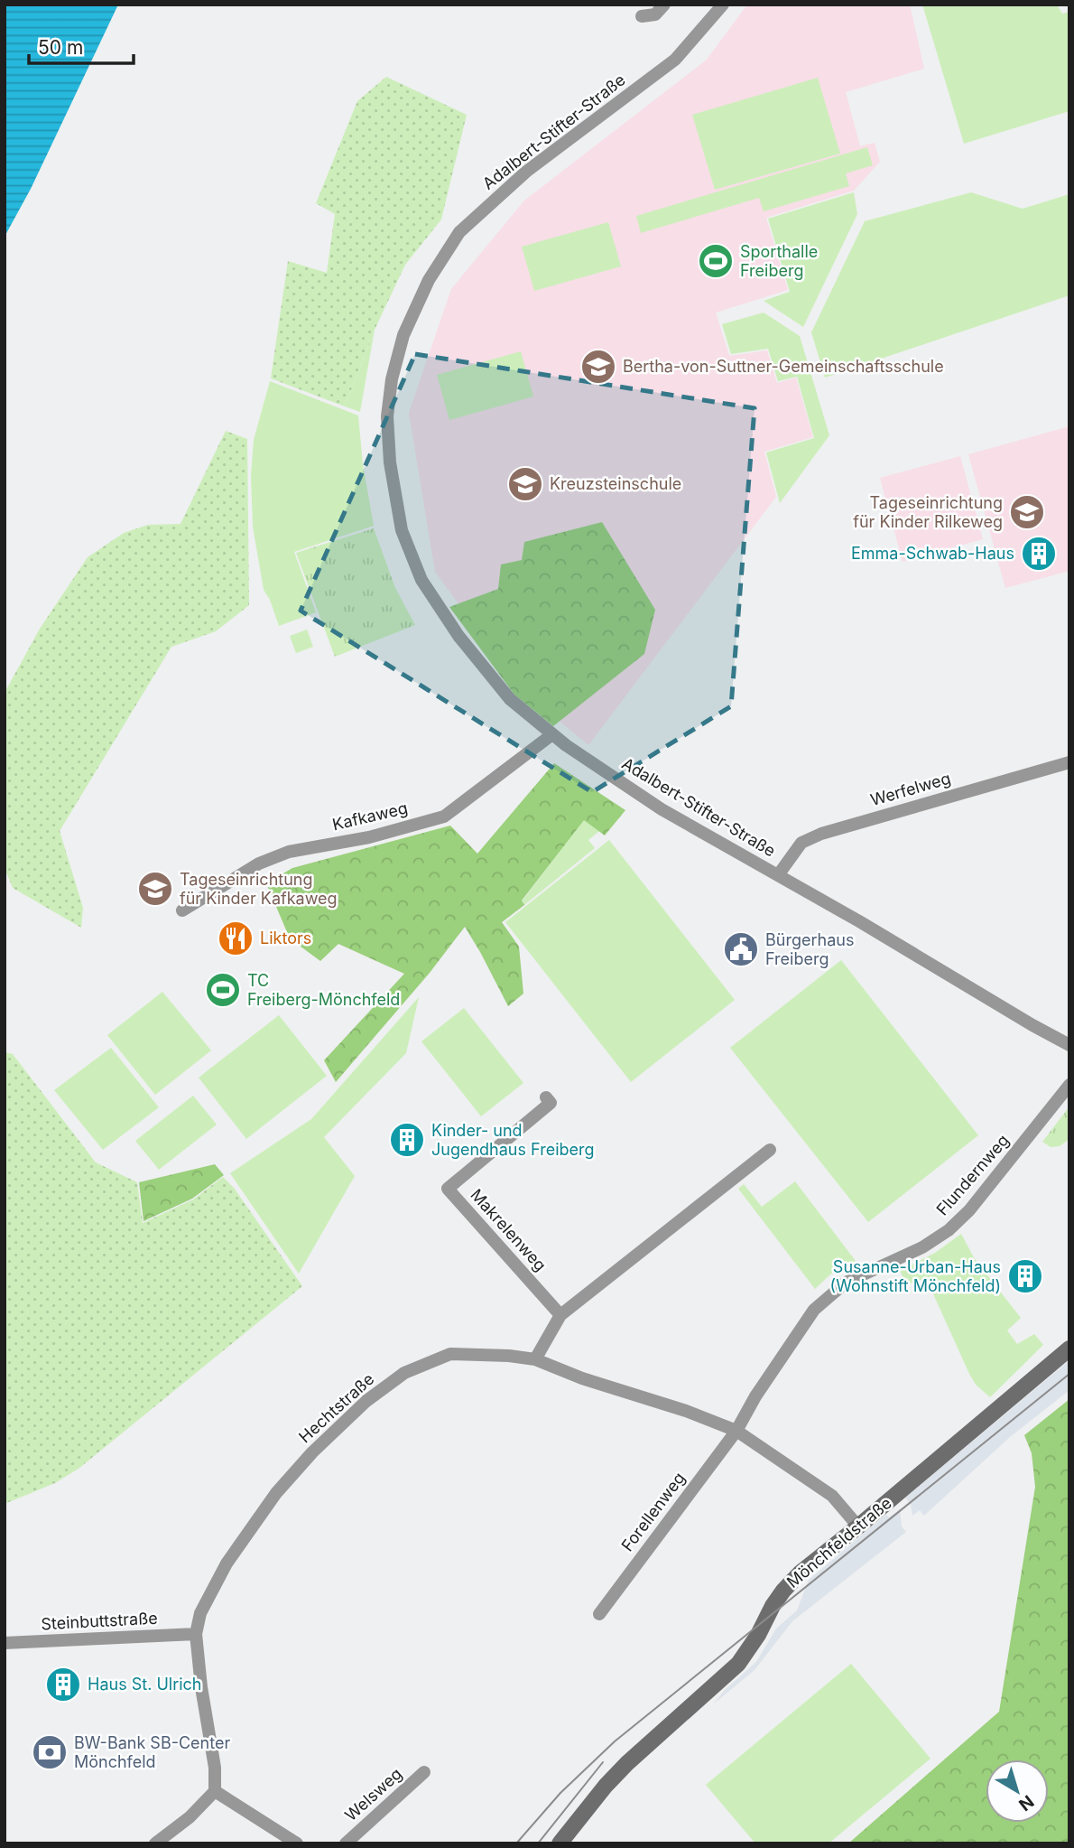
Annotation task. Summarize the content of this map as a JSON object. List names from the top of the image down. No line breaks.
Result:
{"streets":{"main road":["Mönchfeldstraße"],"street":["Adalbert-Stifter-Straße","Werfelweg","Kafkaweg","Flundernweg","Makrelenweg","Hechtstraße","Forellenweg","Steinbuttstraße","Welsweg"]},"crossings":[["Adalbert-Stifter-Straße","Werfelweg"],["Adalbert-Stifter-Straße","Kafkaweg"],["Flundernweg","Hechtstraße"],["Flundernweg","Forellenweg"],["Hechtstraße","Forellenweg"],["Hechtstraße","Mönchfeldstraße"],["Hechtstraße","Steinbuttstraße"]],"places":{"sports":["Sporthalle Freiberg","TC Freiberg-Mönchfeld"],"school or university":["Bertha-von-Suttner-Gemeinschaftsschule","Kreuzsteinschule","Tageseinrichtung für Kinder Rilkeweg","Tageseinrichtung für Kinder Kafkaweg"],"building":["Emma-Schwab-Haus","Kinder- und Jugendhaus Freiberg","Susanne-Urban-Haus (Wohnstift Mönchfeld)","Haus St. Ulrich"],"restaurant":["Liktors"],"public building":["Bürgerhaus Freiberg"],"bank":["BW-Bank SB-Center Mönchfeld"]},"scale_bar":"50 m","north":"bottom right"}
